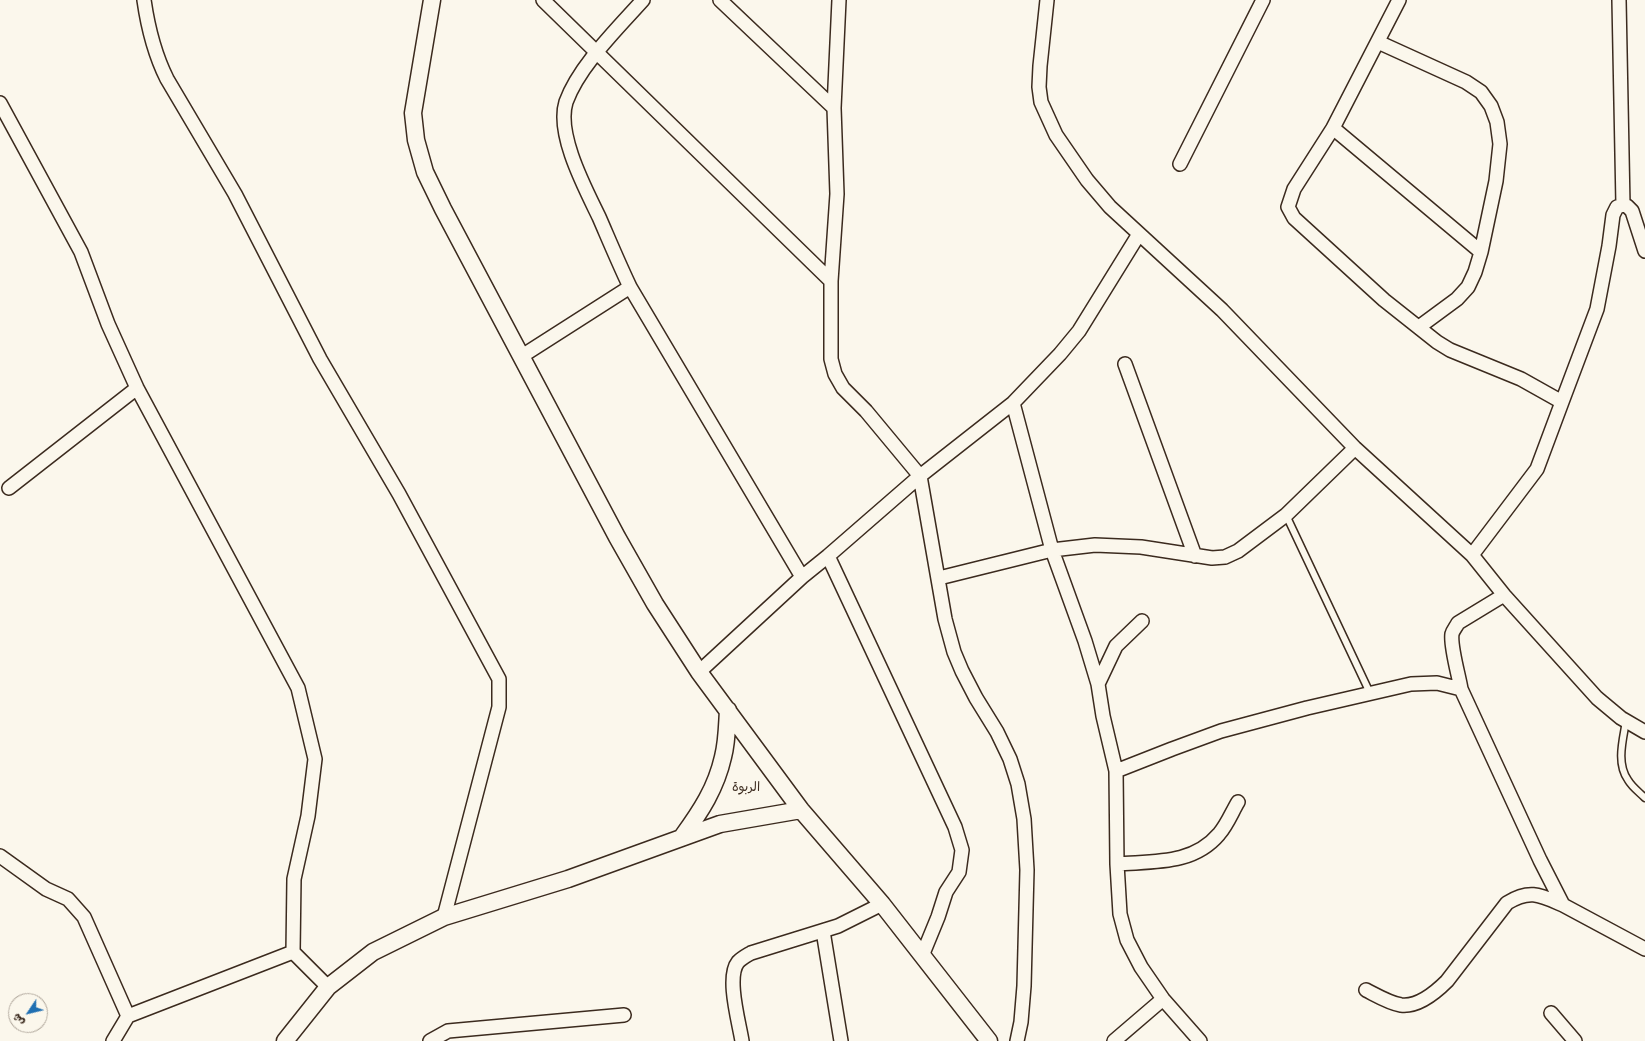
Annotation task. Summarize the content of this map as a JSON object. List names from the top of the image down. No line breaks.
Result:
{"districts":["الربوة"],"north":"bottom left"}
